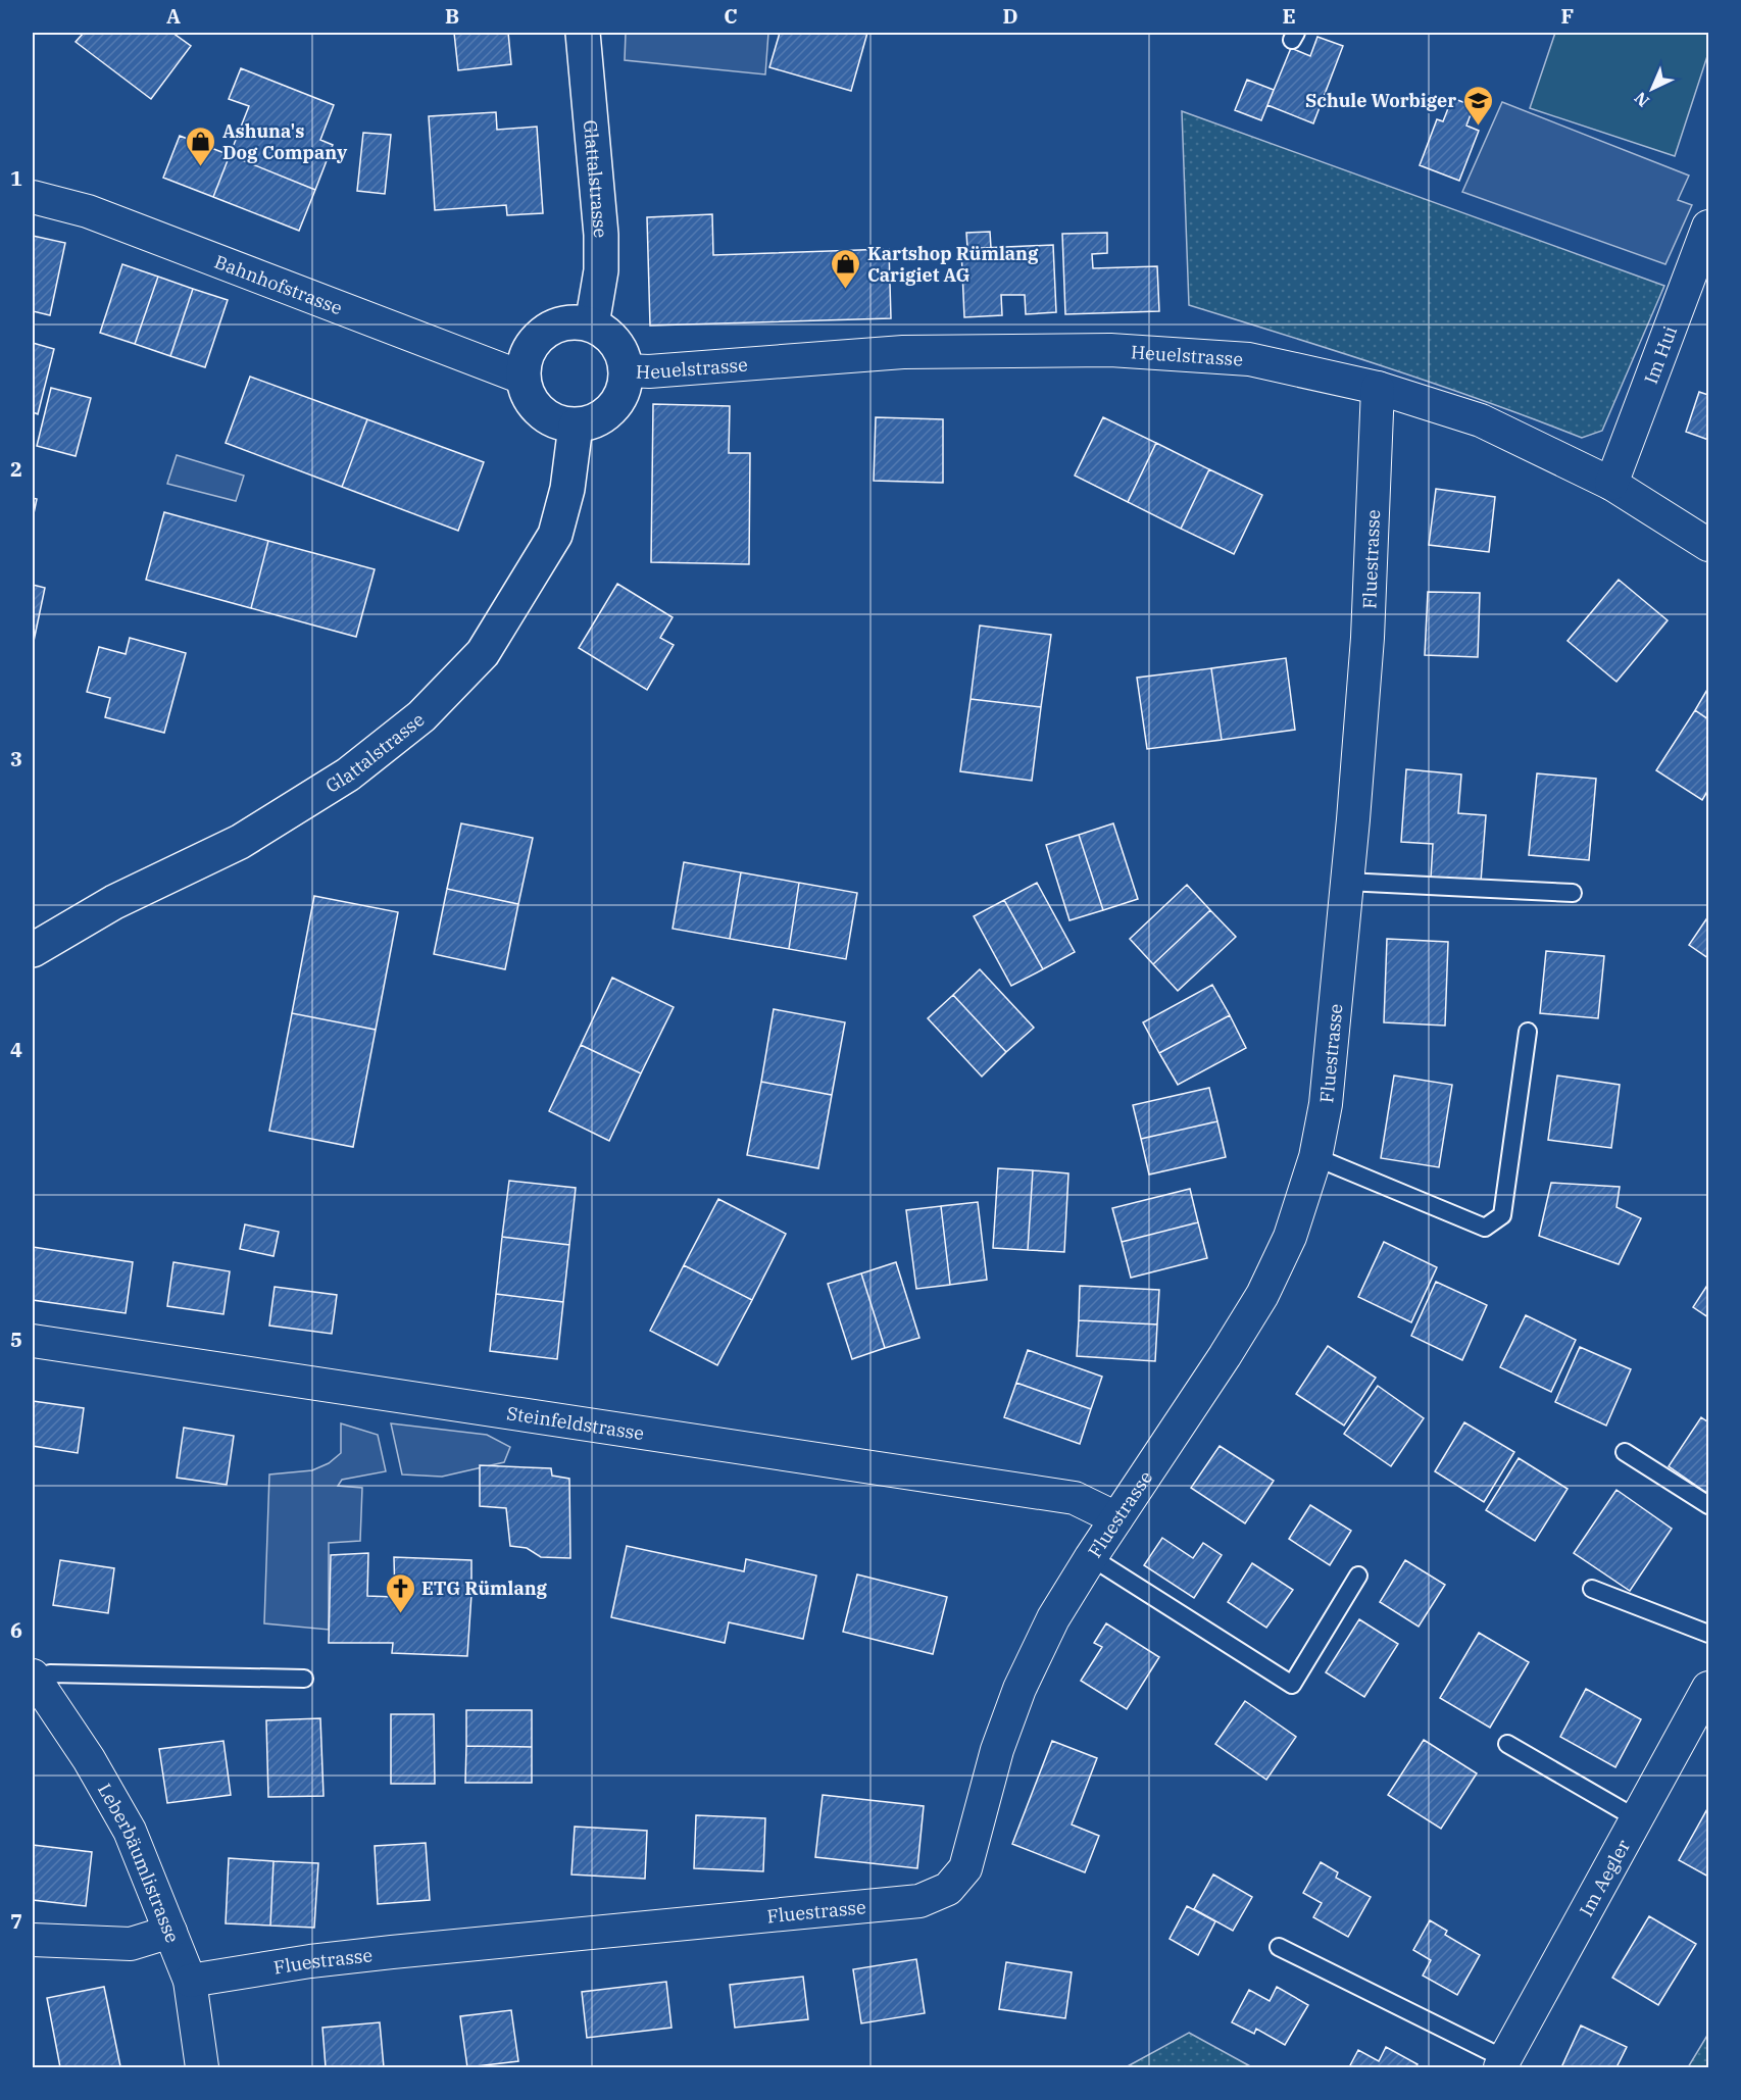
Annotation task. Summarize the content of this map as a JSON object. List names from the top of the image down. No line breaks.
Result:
{"streets":{"street":["Glattalstrasse","Bahnhofstrasse","Heuelstrasse","Im Hui","Fluestrasse","Steinfeldstrasse","Leberbäumlistrasse","Im Aegler"]},"crossings":[["Glattalstrasse","Bahnhofstrasse"],["Glattalstrasse","Heuelstrasse"],["Bahnhofstrasse","Heuelstrasse"],["Heuelstrasse","Im Hui"],["Heuelstrasse","Fluestrasse"],["Fluestrasse","Steinfeldstrasse"],["Fluestrasse","Leberbäumlistrasse"]],"places":{"school or university":["Schule Worbiger"],"shop":["Ashuna's Dog Company","Kartshop Rümlang Carigiet AG"],"church":["ETG Rümlang"]},"north":"bottom left","grid":{"columns":["A","B","C","D","E","F"],"rows":["1","2","3","4","5","6","7"]}}
